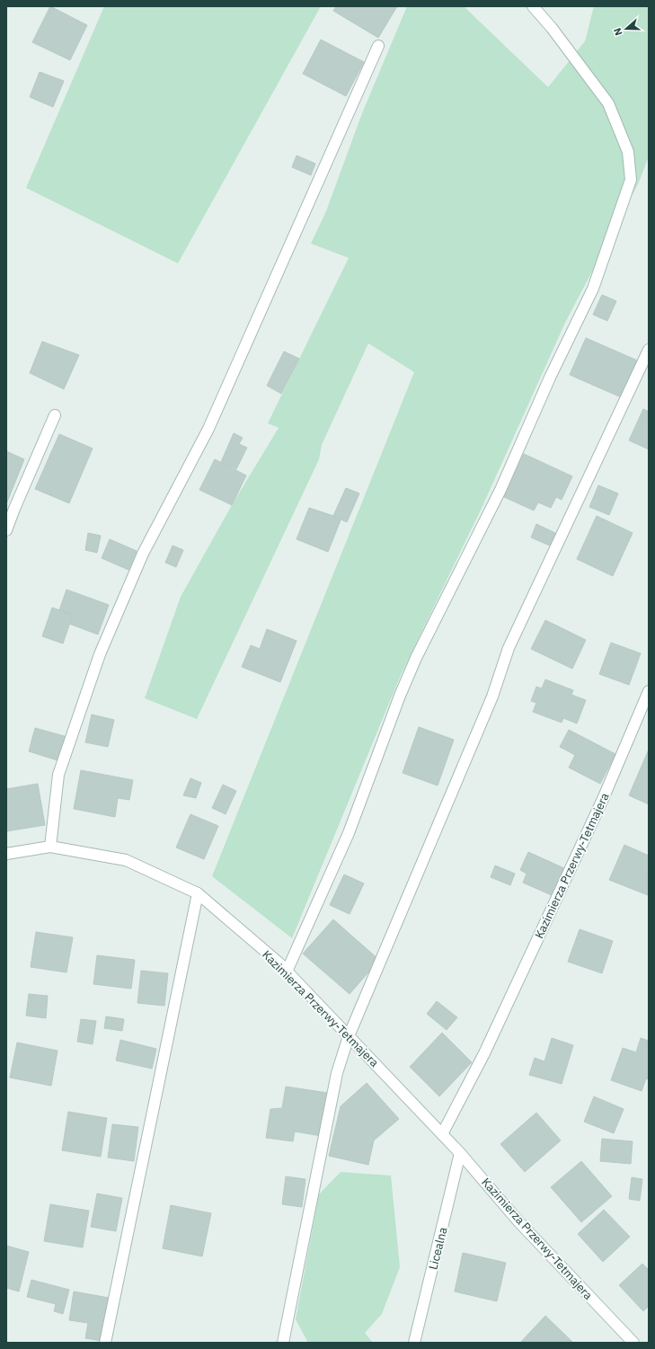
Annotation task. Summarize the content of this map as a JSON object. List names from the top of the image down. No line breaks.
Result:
{"streets":{"street":["Kazimierza Przerwy-Tetmajera","Licealna"]},"crossings":[["Kazimierza Przerwy-Tetmajera","Licealna"]],"north":"left"}
